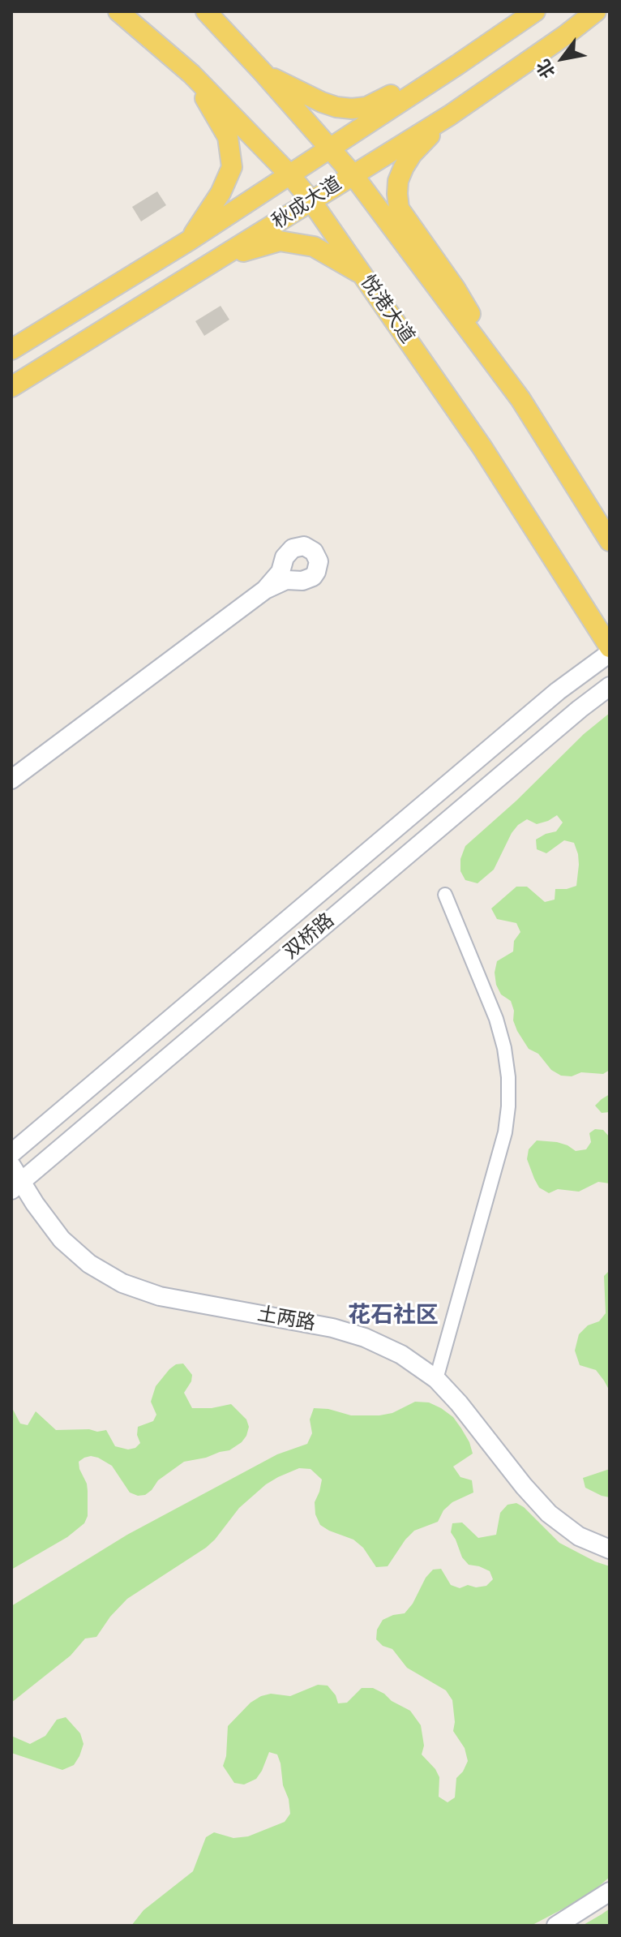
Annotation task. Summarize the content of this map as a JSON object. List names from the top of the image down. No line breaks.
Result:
{"streets":{"main road":["秋成大道","悦港大道","双桥路","土两路"]},"crossings":[["秋成大道","悦港大道"],["双桥路","土两路"]],"districts":["花石社区"],"north":"bottom left"}
